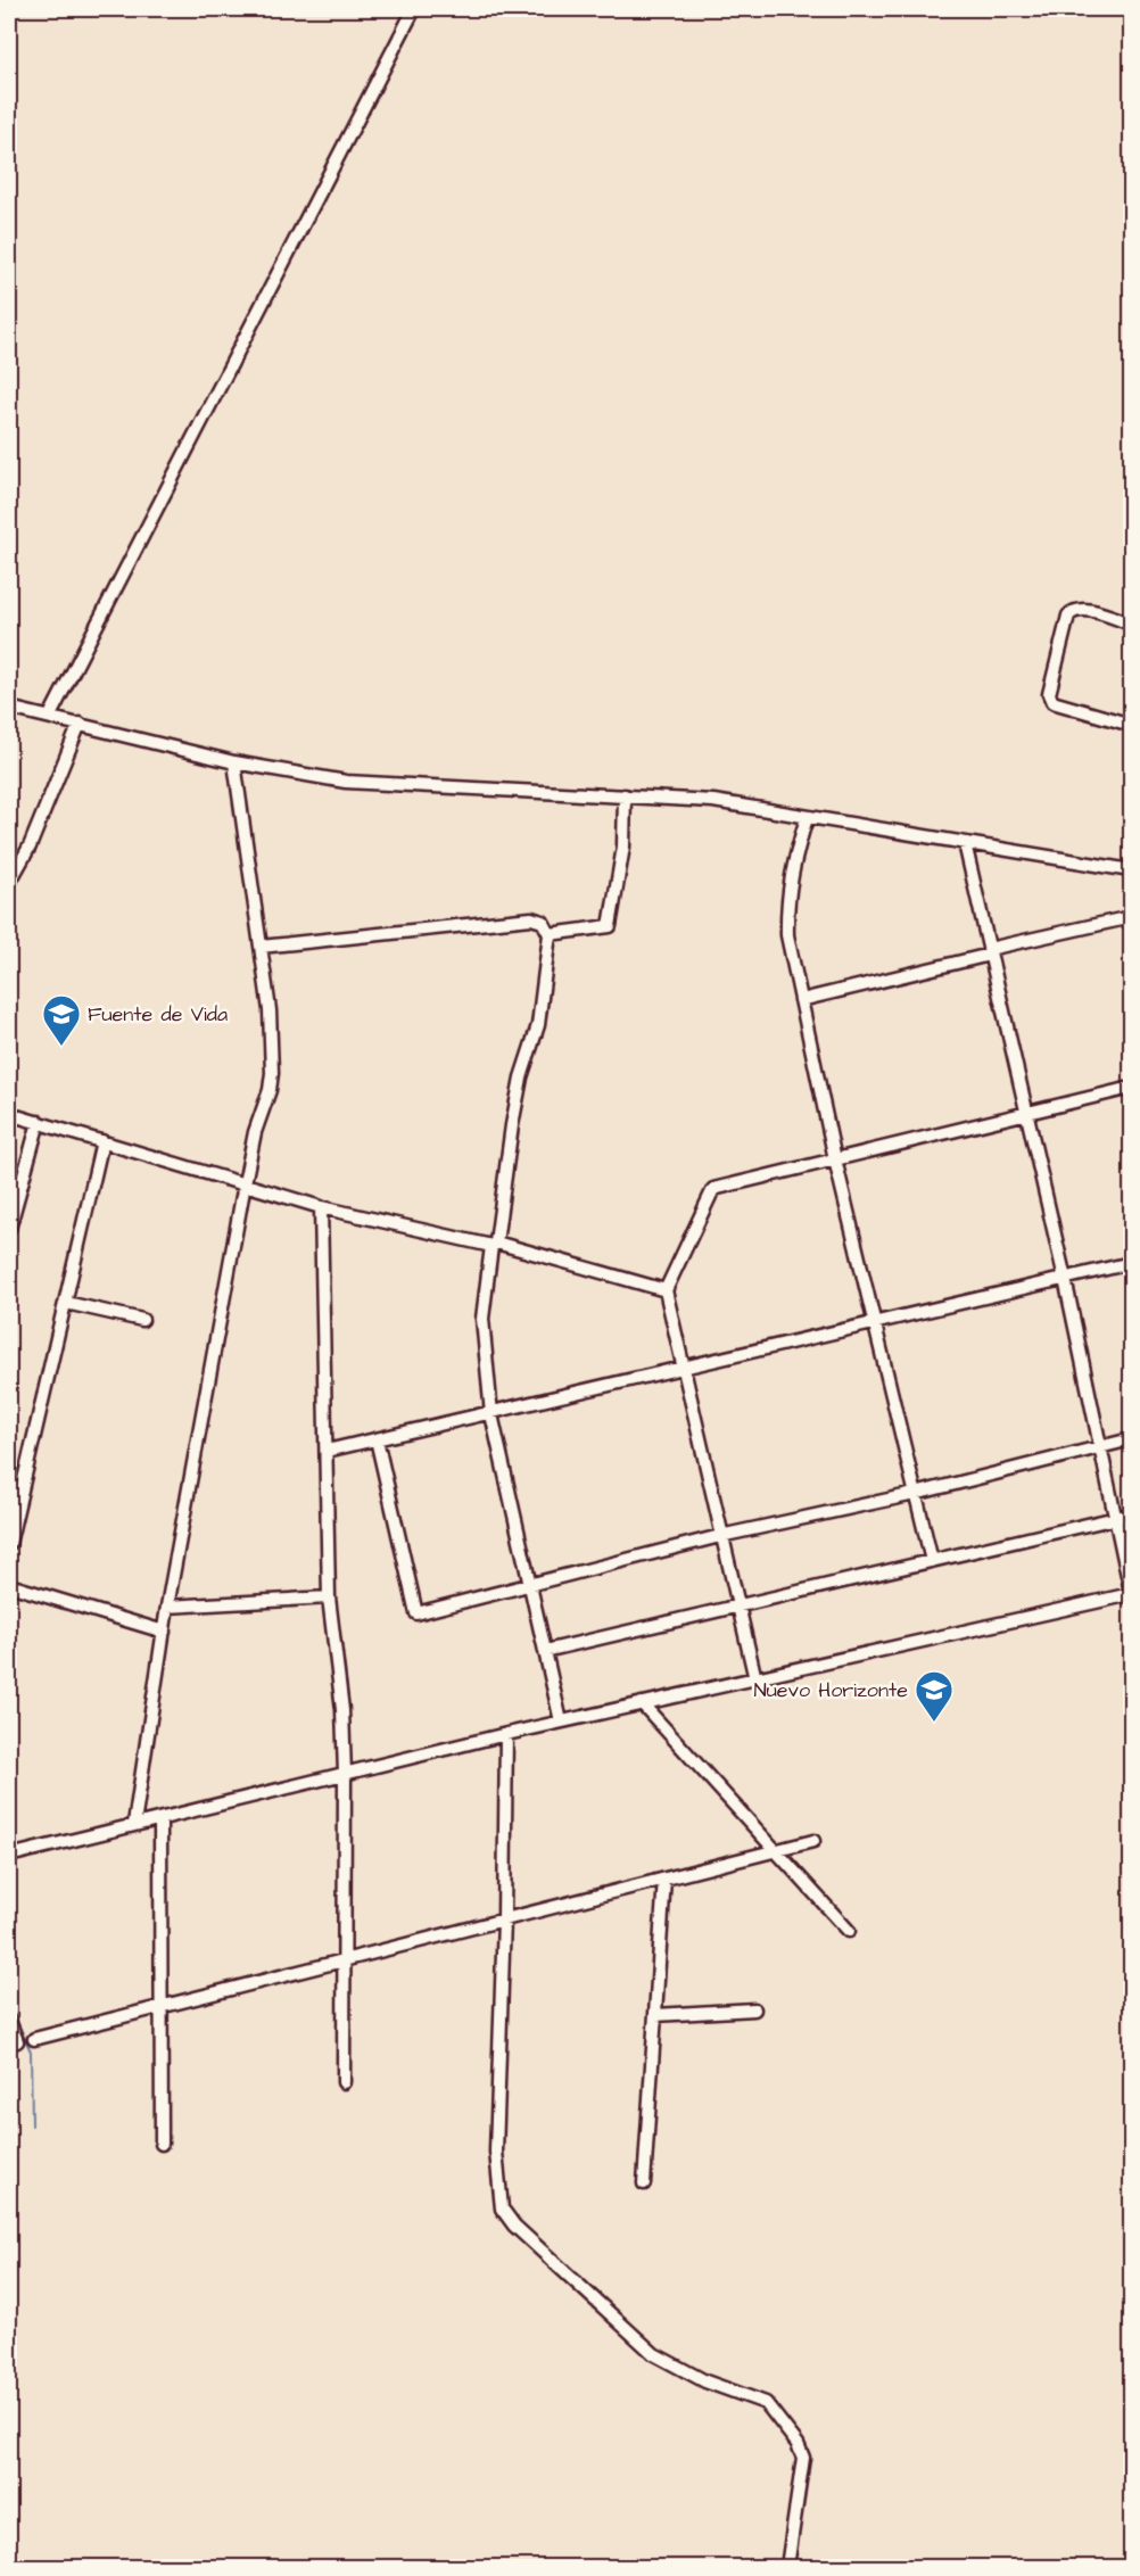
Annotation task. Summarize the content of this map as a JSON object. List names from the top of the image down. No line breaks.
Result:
{"places":{"school or university":["Fuente de Vida","Nuevo Horizonte"]}}
